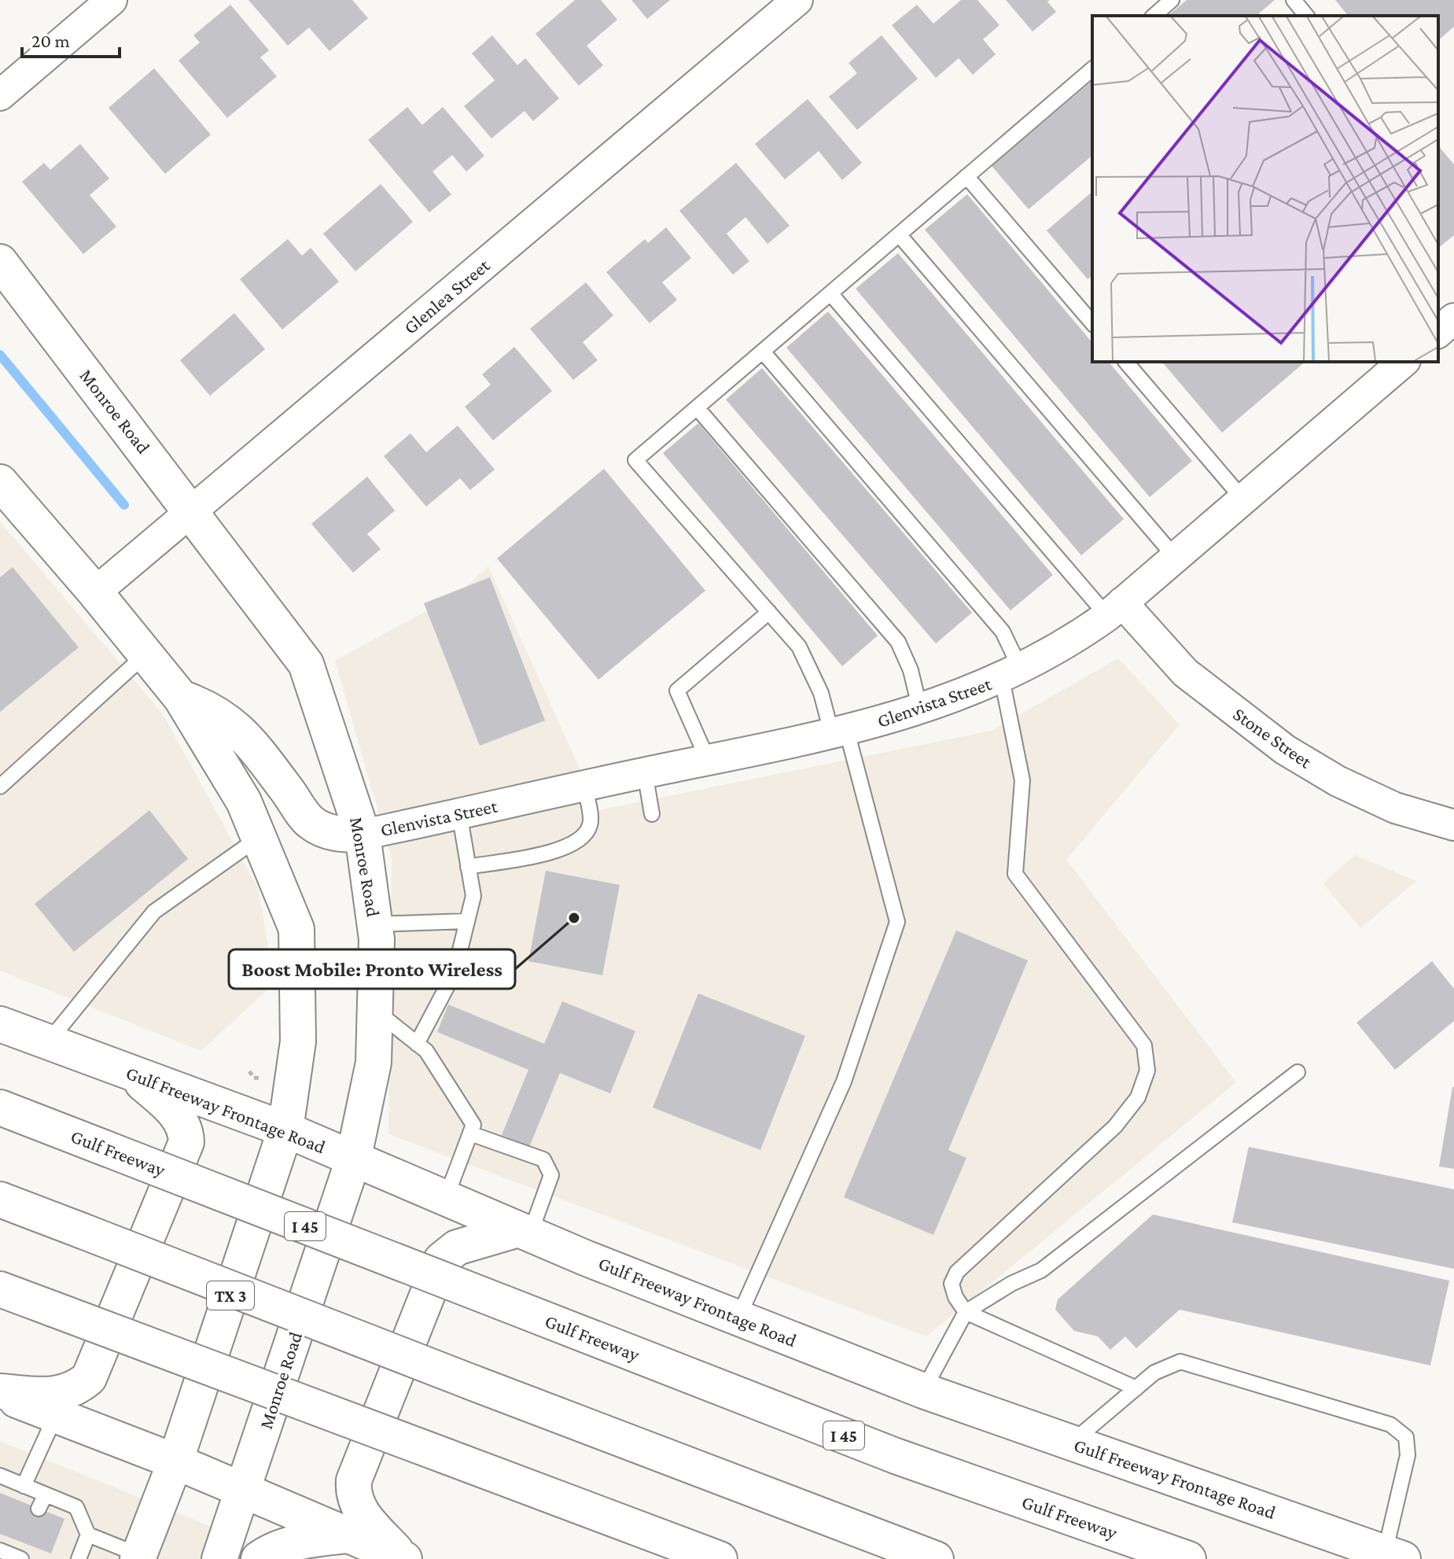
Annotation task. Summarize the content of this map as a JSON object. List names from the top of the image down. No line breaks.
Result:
{"streets":{"main road":["Monroe Road","Gulf Freeway Frontage Road","Gulf Freeway","I 45","TX 3"],"street":["Glenlea Street","Glenvista Street","Stone Street"]},"crossings":[["Glenlea Street","Monroe Road"],["Monroe Road","Glenvista Street"],["Monroe Road","Gulf Freeway Frontage Road"],["Glenvista Street","Stone Street"],["Gulf Freeway Frontage Road","TX 3"]],"places":["Boost Mobile: Pronto Wireless"],"scale_bar":"20 m"}
